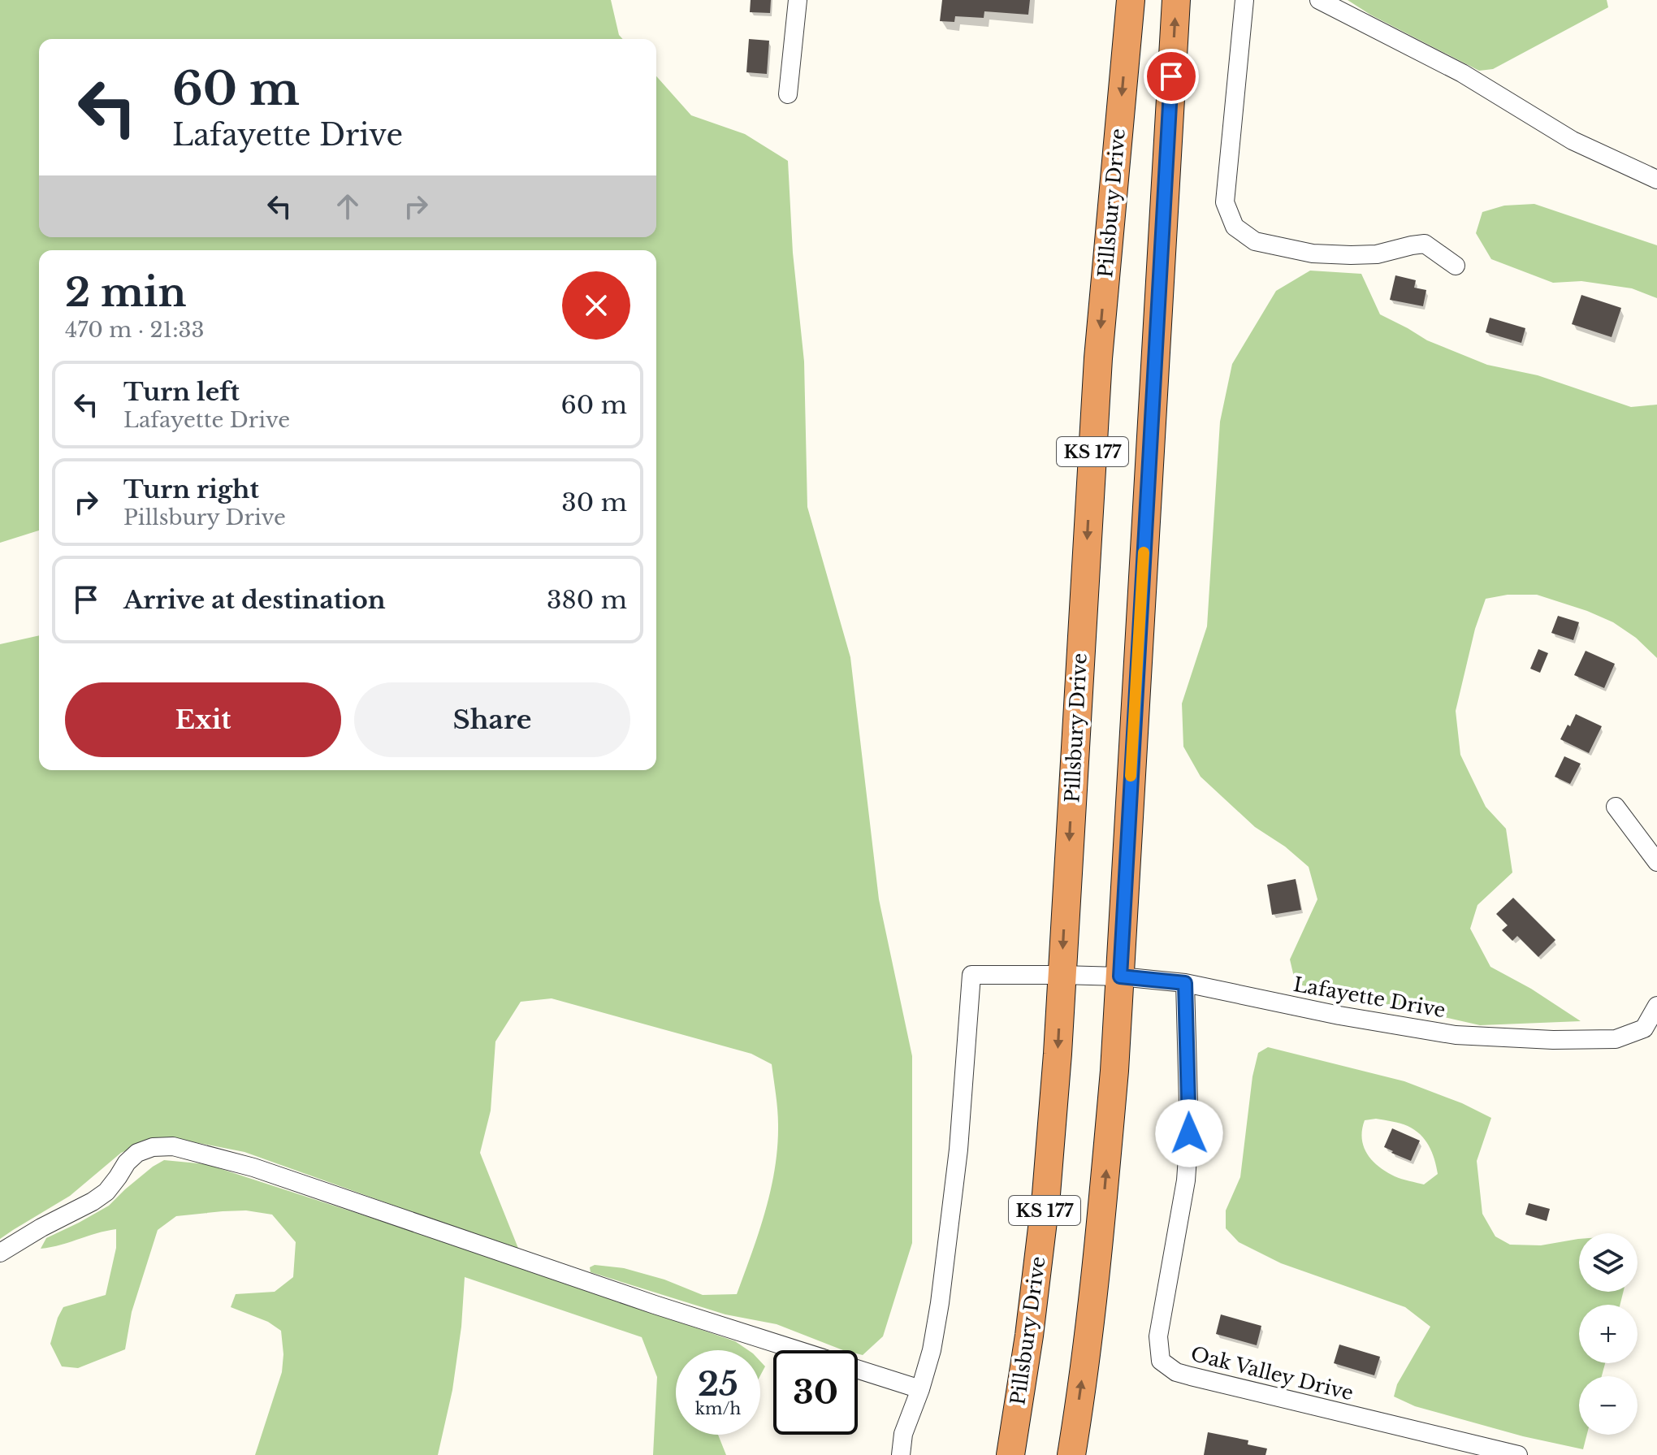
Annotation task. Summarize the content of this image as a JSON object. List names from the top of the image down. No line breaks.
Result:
{"streets":{"highway":["Pillsbury Drive","KS 177"],"street":["Lafayette Drive","Oak Valley Drive"]},"crossings":[["Pillsbury Drive","Lafayette Drive"],["KS 177","Lafayette Drive"],["Lafayette Drive","Oak Valley Drive"]],"page":{"turn":["60 m","Lafayette Drive"],"heading":["2 min","470 m · 21:33"],"list":[{"name":"Turn left","note":"Lafayette Drive","value":"60 m"},{"name":"Turn right","note":"Pillsbury Drive","value":"30 m"},{"name":"Arrive at destination","value":"380 m"}],"buttons":["Exit","Share"],"map_buttons":["+","−"],"speed":"25 km/h","limit":"30"}}
